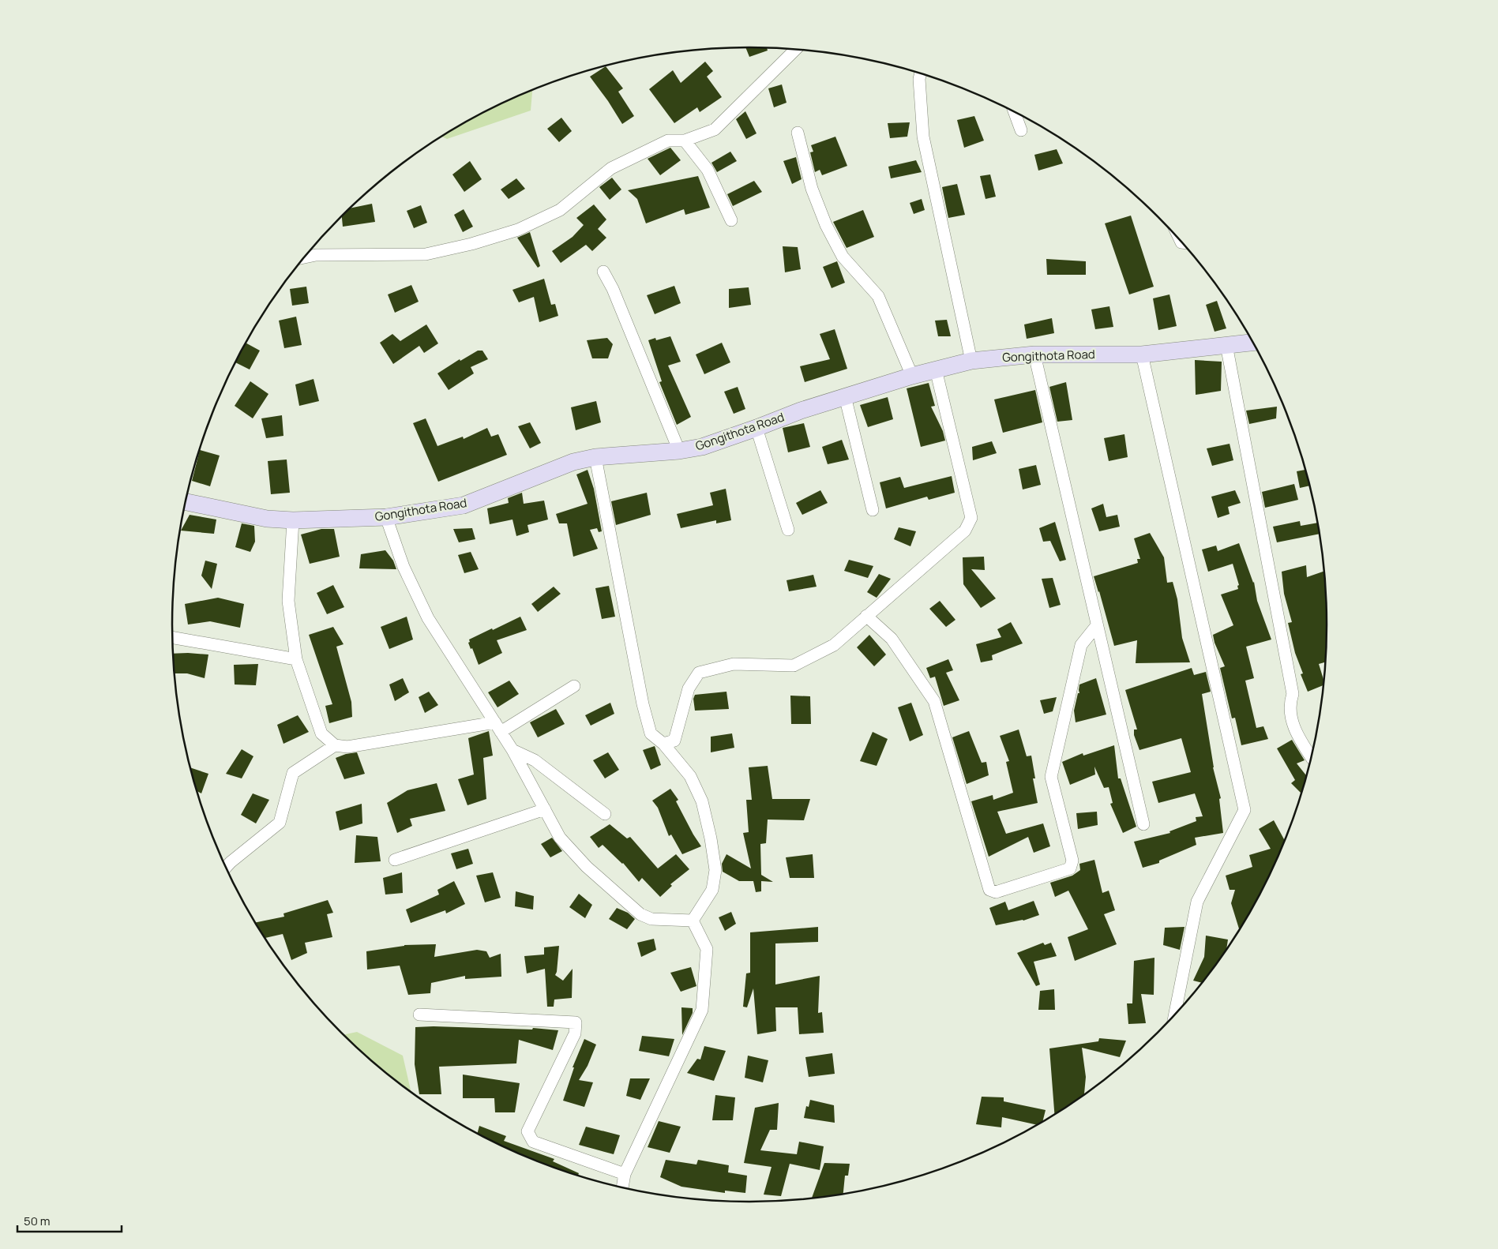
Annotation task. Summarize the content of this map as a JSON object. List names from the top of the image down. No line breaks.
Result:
{"streets":{"street":["Gongithota Road"]},"scale_bar":"50 m"}
